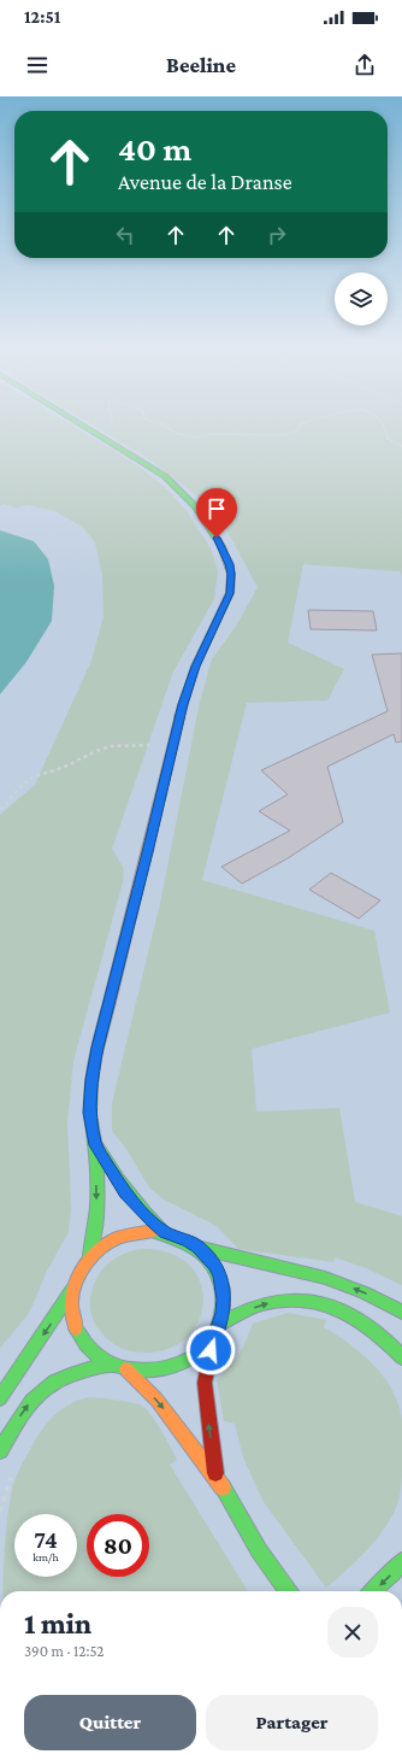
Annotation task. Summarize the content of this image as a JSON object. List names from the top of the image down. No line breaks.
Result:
{"page":{"status":"12:51","header":"Beeline","turn":["40 m","Avenue de la Dranse"],"speed":"74 km/h","limit":"80","heading":["1 min","390 m · 12:52"],"buttons":["Quitter","Partager"]}}
